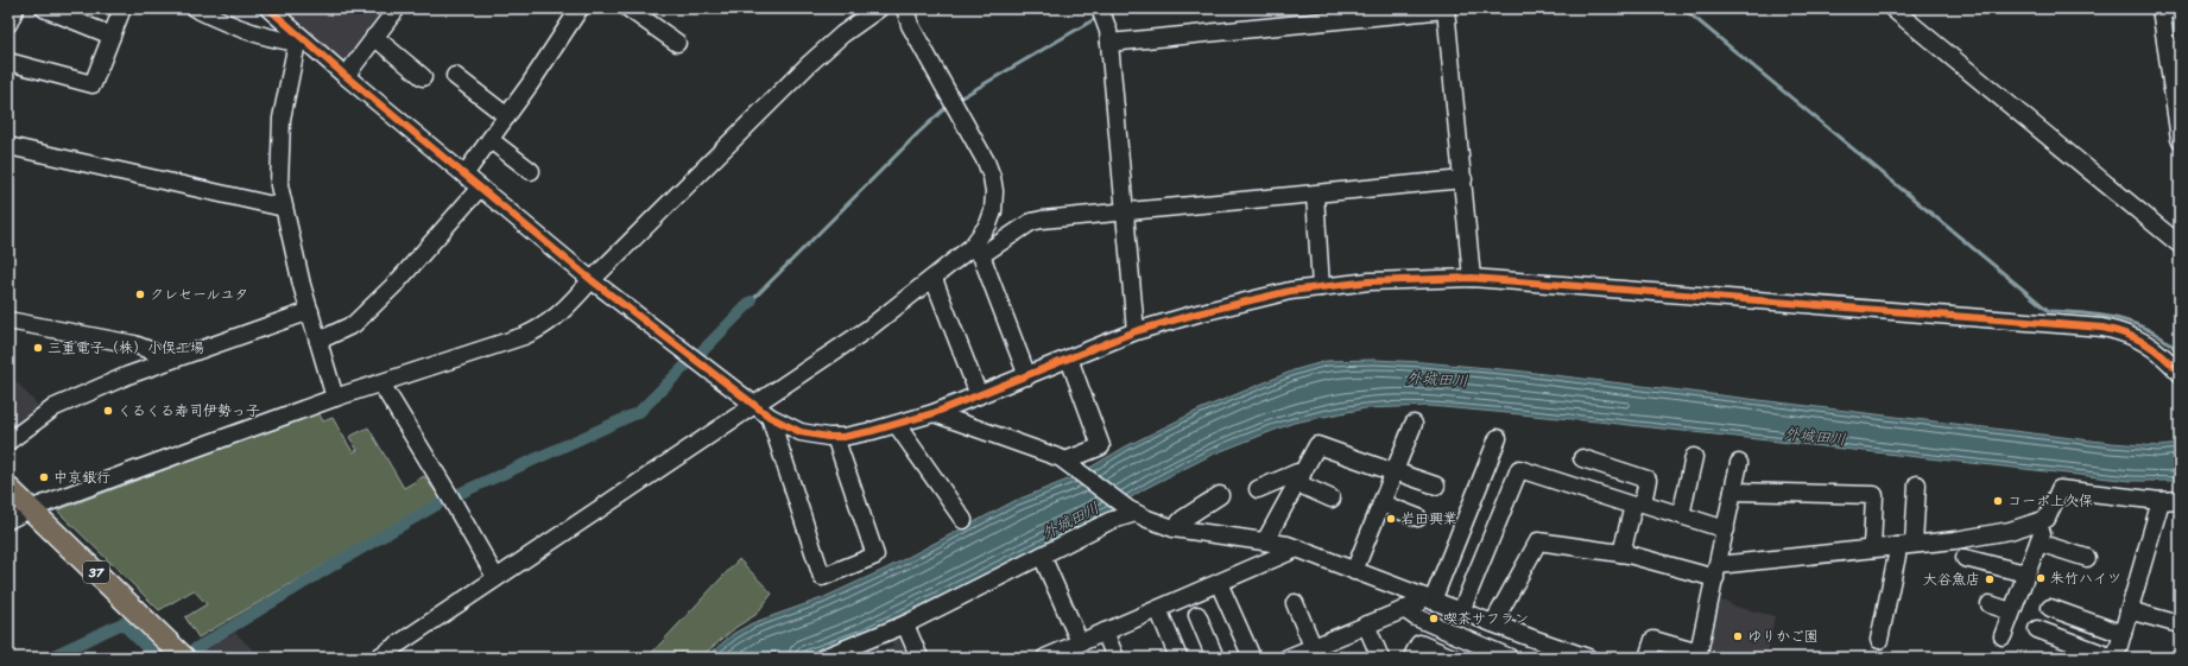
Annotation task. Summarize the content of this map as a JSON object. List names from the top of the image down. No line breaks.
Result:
{"streets":{"main road":["37"]},"water":["外城田川"],"places":["クレセールユタ","三重電子（株）小俣工場","くるくる寿司伊勢っ子","中京銀行","コーポ上久保","岩田興業","朱竹ハイツ","大谷魚店","喫茶サフラン","ゆりかご園"]}
